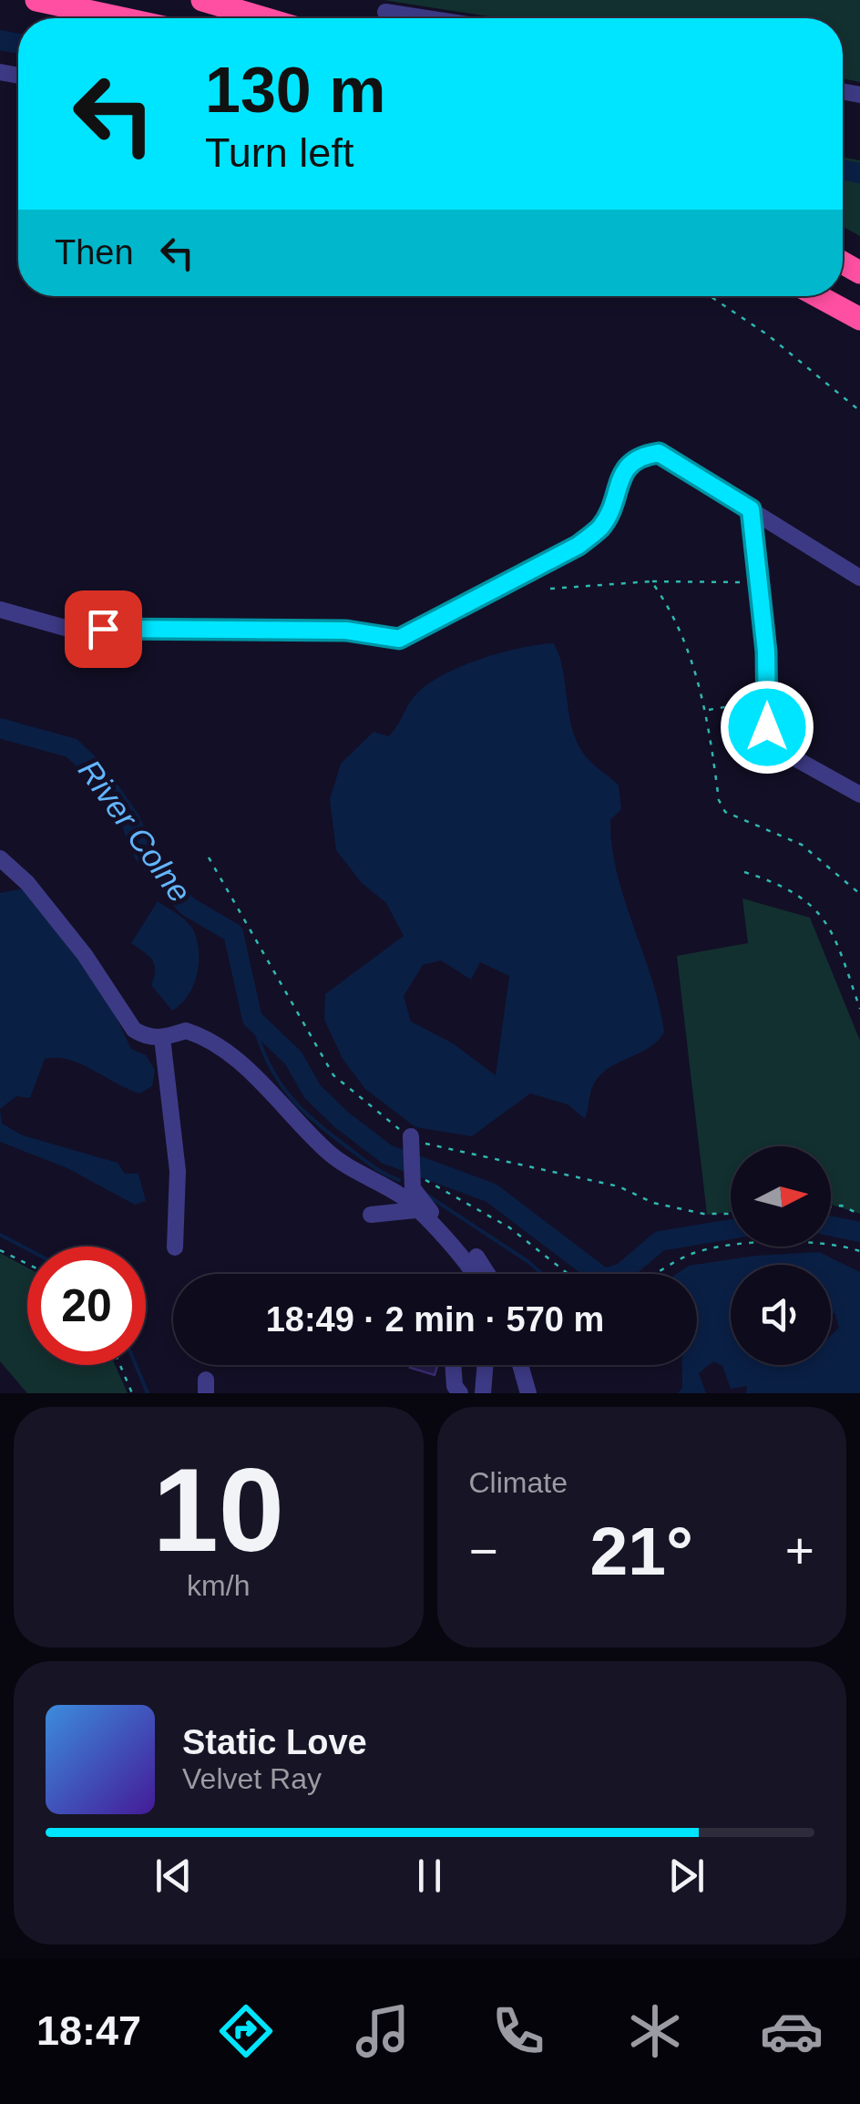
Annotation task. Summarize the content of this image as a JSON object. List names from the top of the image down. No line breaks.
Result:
{"water":["River Colne"],"north":"right","page":{"turn":["130 m","Turn left"],"then":"Then","limit":"20","trip":"18:49 · 2 min · 570 m","tile":[["10","km/h"],"Climate"],"heat":["−","21°","+"],"song":["Static Love","Velvet Ray"],"tabs":"18:47"}}
